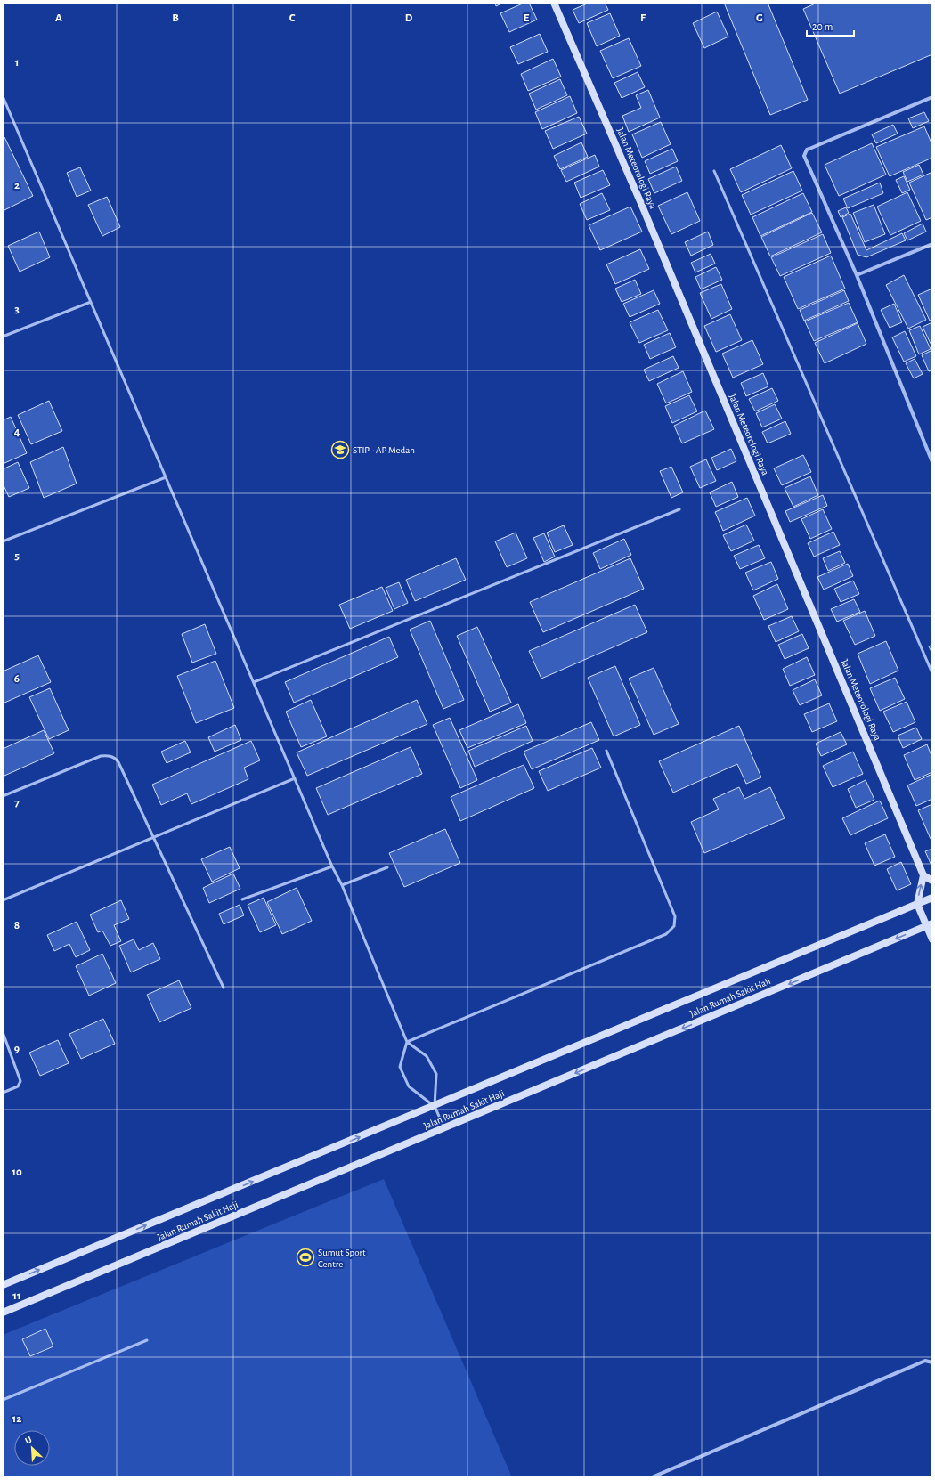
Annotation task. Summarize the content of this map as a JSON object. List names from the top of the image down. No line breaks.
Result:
{"streets":{"street":["Jalan Meteorologi Raya","Jalan Rumah Sakit Haji"]},"places":{"school or university":["STIP - AP Medan"],"sports":["Sumut Sport Centre"]},"scale_bar":"20 m","north":"top left","grid":{"columns":["A","B","C","D","E","F","G"],"rows":["1","2","3","4","5","6","7","8","9","10","11","12"]}}
